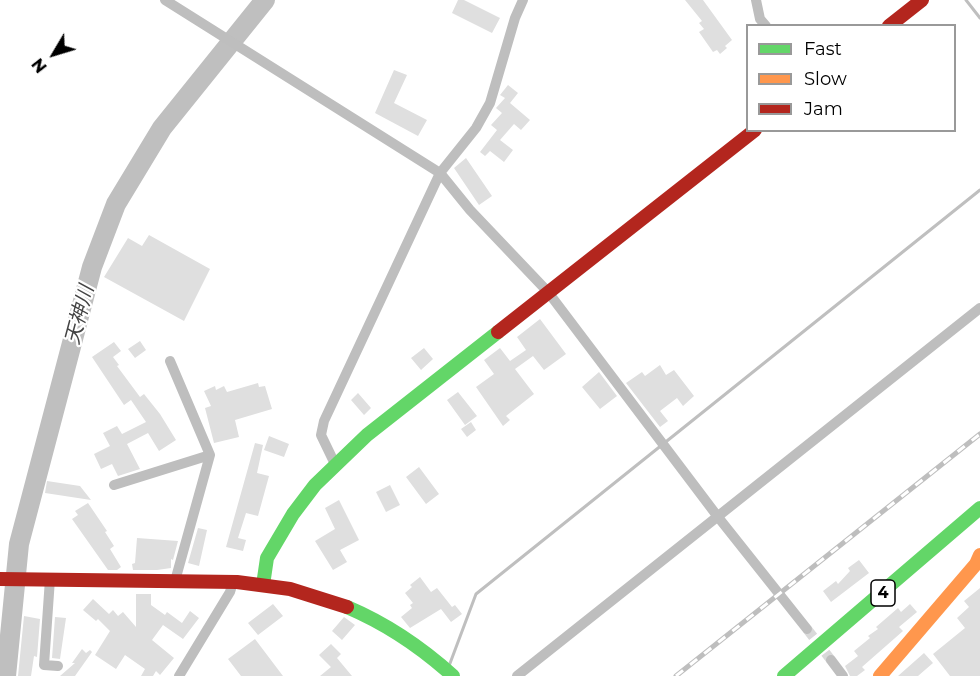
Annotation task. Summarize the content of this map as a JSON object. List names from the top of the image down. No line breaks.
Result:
{"streets":{"main road":["4"]},"water":["天神川"],"legend":["Fast","Slow","Jam"],"north":"bottom left"}
